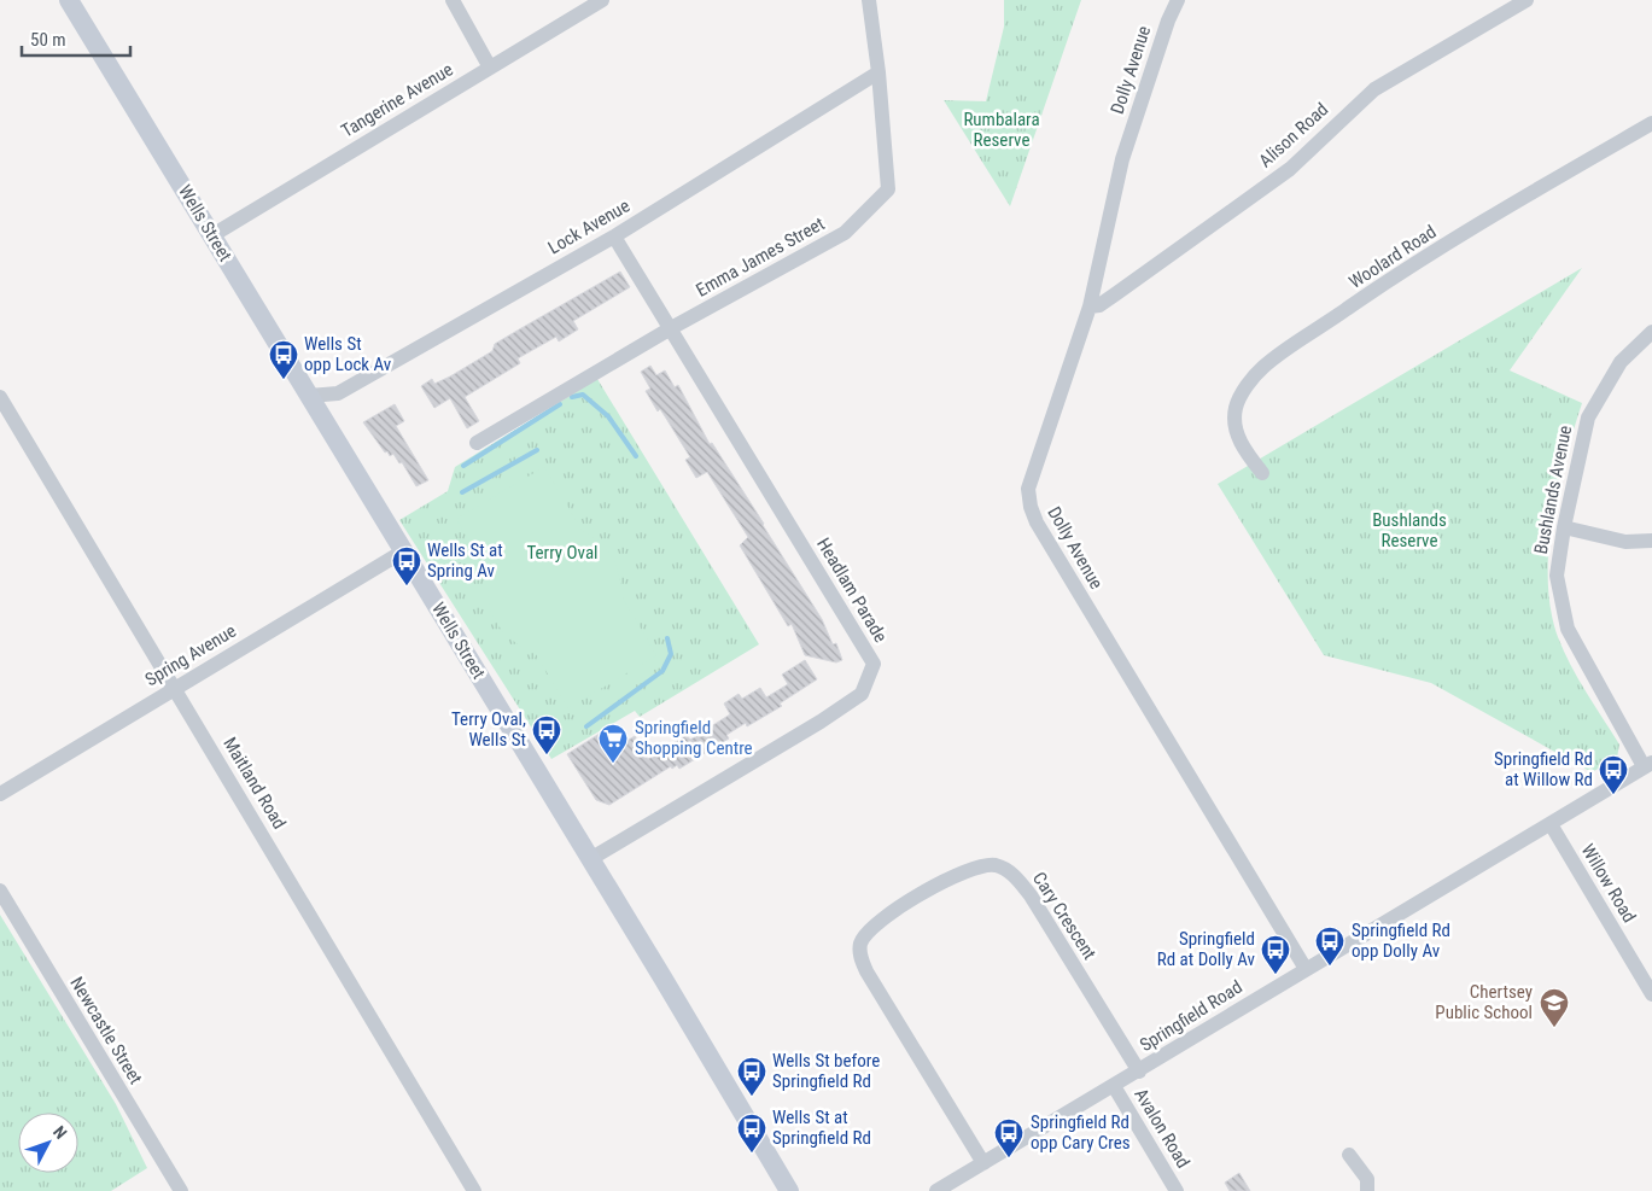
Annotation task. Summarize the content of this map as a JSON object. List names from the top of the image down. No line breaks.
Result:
{"streets":{"street":["Dolly Avenue","Tangerine Avenue","Alison Road","Wells Street","Lock Avenue","Emma James Street","Woolard Road","Bushlands Avenue","Headlam Parade","Spring Avenue","Maitland Road","Willow Road","Cary Crescent","Springfield Road","Newcastle Street","Avalon Road"]},"crossings":[["Dolly Avenue","Alison Road"],["Dolly Avenue","Springfield Road"],["Tangerine Avenue","Wells Street"],["Wells Street","Lock Avenue"],["Wells Street","Headlam Parade"],["Wells Street","Spring Avenue"],["Lock Avenue","Emma James Street"],["Lock Avenue","Headlam Parade"],["Emma James Street","Headlam Parade"],["Bushlands Avenue","Springfield Road"],["Spring Avenue","Maitland Road"],["Willow Road","Springfield Road"],["Cary Crescent","Springfield Road"],["Springfield Road","Avalon Road"]],"parks":["Rumbalara Reserve","Bushlands Reserve","Terry Oval"],"places":{"bus stop":["Wells St opp Lock Av","Wells St at Spring Av","Terry Oval, Wells St","Springfield Rd at Willow Rd","Springfield Rd opp Dolly Av","Springfield Rd at Dolly Av","Wells St before Springfield Rd","Wells St at Springfield Rd","Springfield Rd opp Cary Cres"],"supermarket":["Springfield Shopping Centre"],"school or university":["Chertsey Public School"]},"scale_bar":"50 m","north":"top right"}
